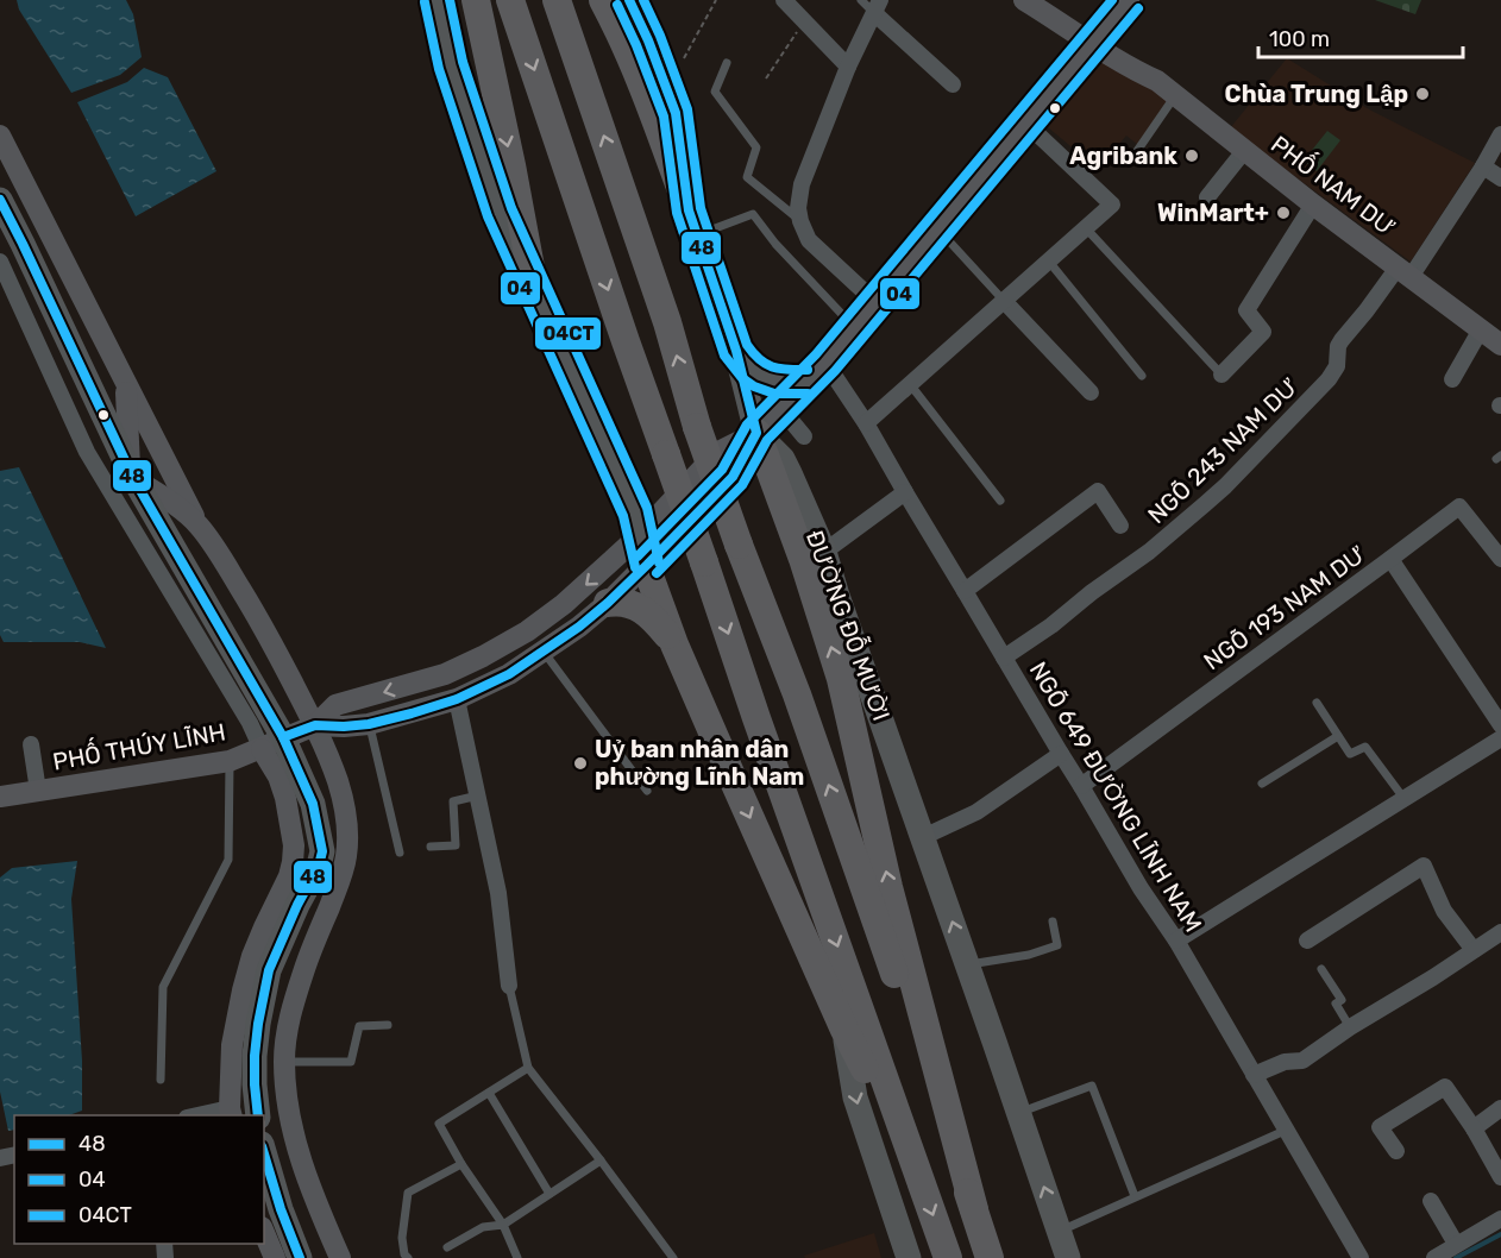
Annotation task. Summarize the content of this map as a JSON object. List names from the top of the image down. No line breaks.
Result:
{"streets":{"main road":["ĐƯỜNG ĐỖ MƯỜI"],"street":["PHỐ NAM DƯ","NGÕ 243 NAM DƯ","NGÕ 193 NAM DƯ","PHỐ THÚY LĨNH","NGÕ 649 ĐƯỜNG LĨNH NAM"]},"crossings":[["PHỐ NAM DƯ","NGÕ 243 NAM DƯ"],["NGÕ 243 NAM DƯ","NGÕ 649 ĐƯỜNG LĨNH NAM"],["NGÕ 193 NAM DƯ","NGÕ 649 ĐƯỜNG LĨNH NAM"]],"places":["Chùa Trung Lập","Agribank","WinMart+","Uỷ ban nhân dân phường Lĩnh Nam"],"lines":["transit line 48","transit line 04CT","transit line 04"],"legend":["48","04","04CT"],"scale_bar":"100 m"}
